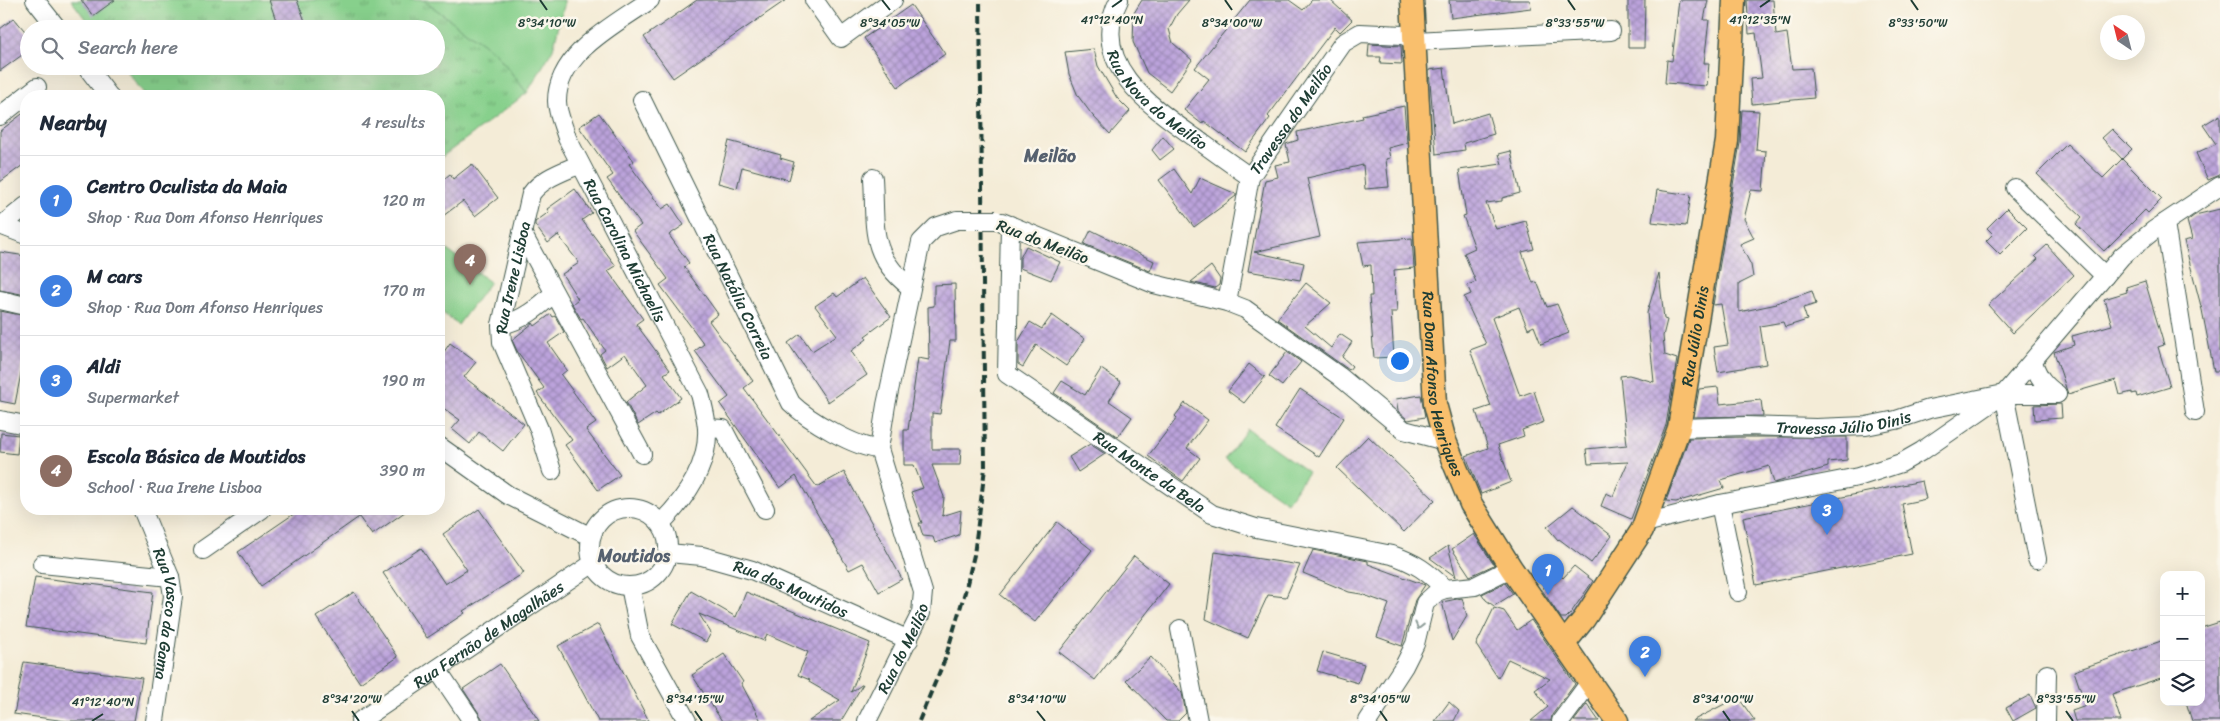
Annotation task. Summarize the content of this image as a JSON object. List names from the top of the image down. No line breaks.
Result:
{"streets":{"main road":["Rua Júlio Dinis","Rua Dom Afonso Henriques"],"street":["Rua Nova do Meilão","Travessa do Meilão","Rua do Meilão","Rua Carolina Michaelis","Rua Irene Lisboa","Rua Natália Correia","Travessa Júlio Dinis","Rua Monte da Bela","Rua dos Moutidos","Rua Vasco da Gama","Rua Fernão de Magalhães"]},"crossings":[["Rua Nova do Meilão","Travessa do Meilão"],["Travessa do Meilão","Rua do Meilão"],["Travessa do Meilão","Rua Dom Afonso Henriques"],["Rua do Meilão","Rua Natália Correia"],["Rua do Meilão","Rua Dom Afonso Henriques"],["Rua do Meilão","Rua Monte da Bela"],["Rua do Meilão","Rua dos Moutidos"],["Rua Carolina Michaelis","Rua Irene Lisboa"],["Rua Carolina Michaelis","Rua dos Moutidos"],["Rua Carolina Michaelis","Rua Fernão de Magalhães"],["Rua Júlio Dinis","Rua Dom Afonso Henriques"],["Rua Júlio Dinis","Travessa Júlio Dinis"],["Rua dos Moutidos","Rua Fernão de Magalhães"]],"districts":["Meilão","Moutidos"],"north":"top left","page":{"search":"Search here","heading":["Nearby","4 results"],"list":[{"mark":"1","name":"Centro Oculista da Maia","note":"Shop · Rua Dom Afonso Henriques","value":"120 m"},{"mark":"2","name":"M cars","note":"Shop · Rua Dom Afonso Henriques","value":"170 m"},{"mark":"3","name":"Aldi","note":"Supermarket","value":"190 m"},{"mark":"4","name":"Escola Básica de Moutidos","note":"School · Rua Irene Lisboa","value":"390 m"}],"pins":["4","3","1","2"],"map_buttons":["+","−"]},"coordinates":["41°12'40\"N","41°12'35\"N","8°34'10\"W","8°34'00\"W","8°33'55\"W","8°34'05\"W","8°33'50\"W","8°34'20\"W","8°34'15\"W"]}
